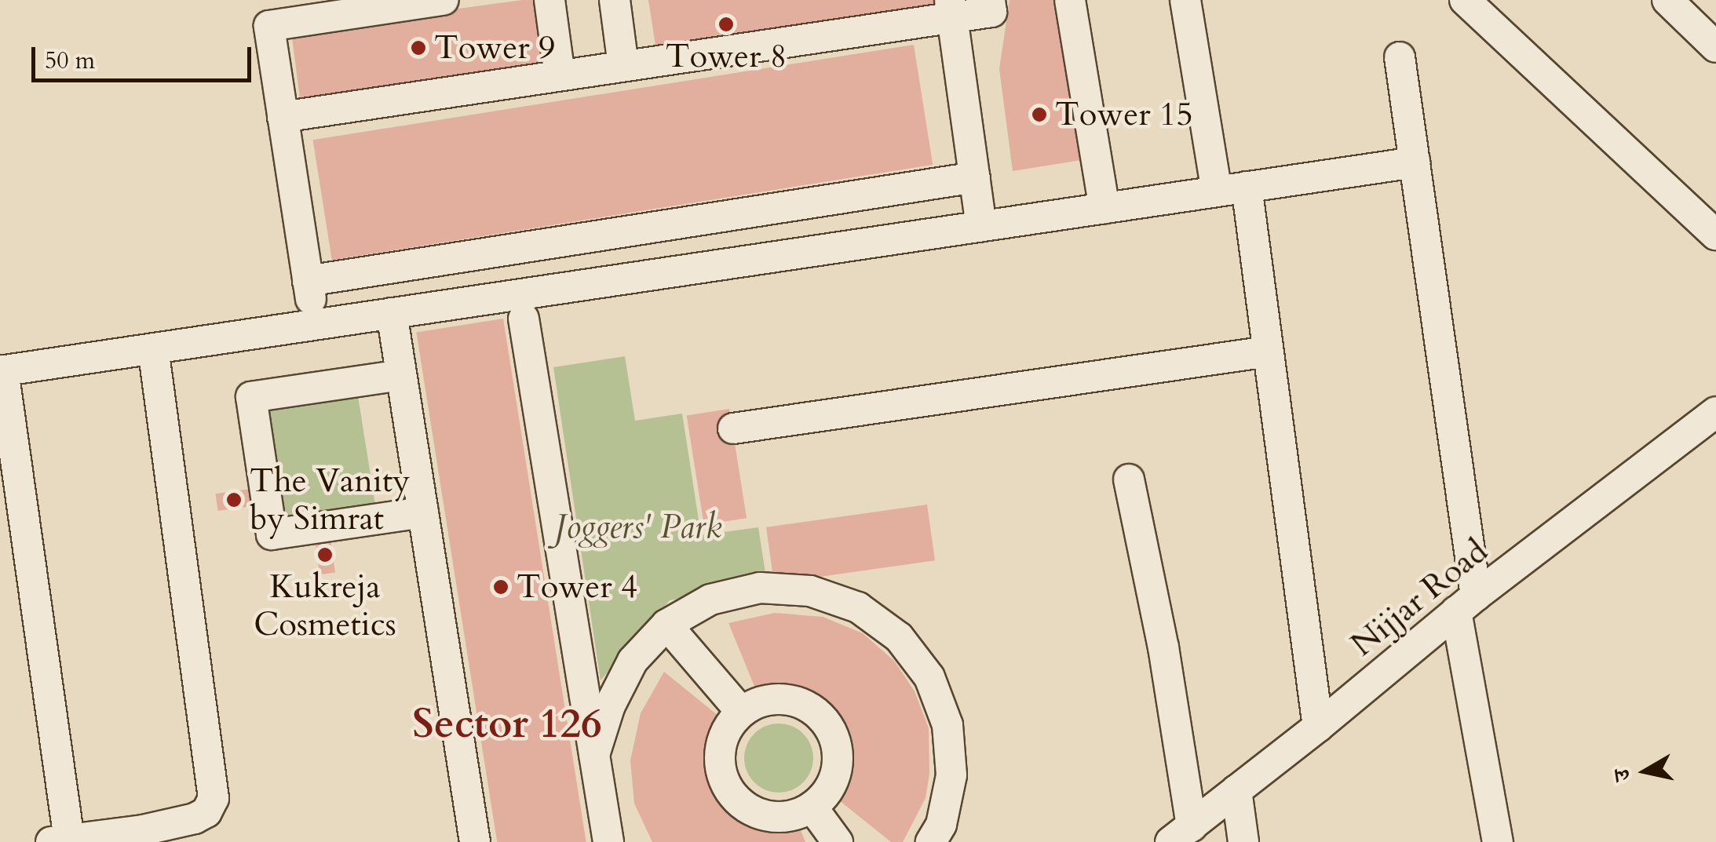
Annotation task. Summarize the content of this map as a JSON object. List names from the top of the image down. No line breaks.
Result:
{"streets":{"street":["Nijjar Road"]},"districts":["Sector 126"],"parks":["Joggers' Park"],"places":["Tower 8","Tower 9","Tower 15","The Vanity by Simrat","Kukreja Cosmetics","Tower 4"],"scale_bar":"50 m","north":"left"}
